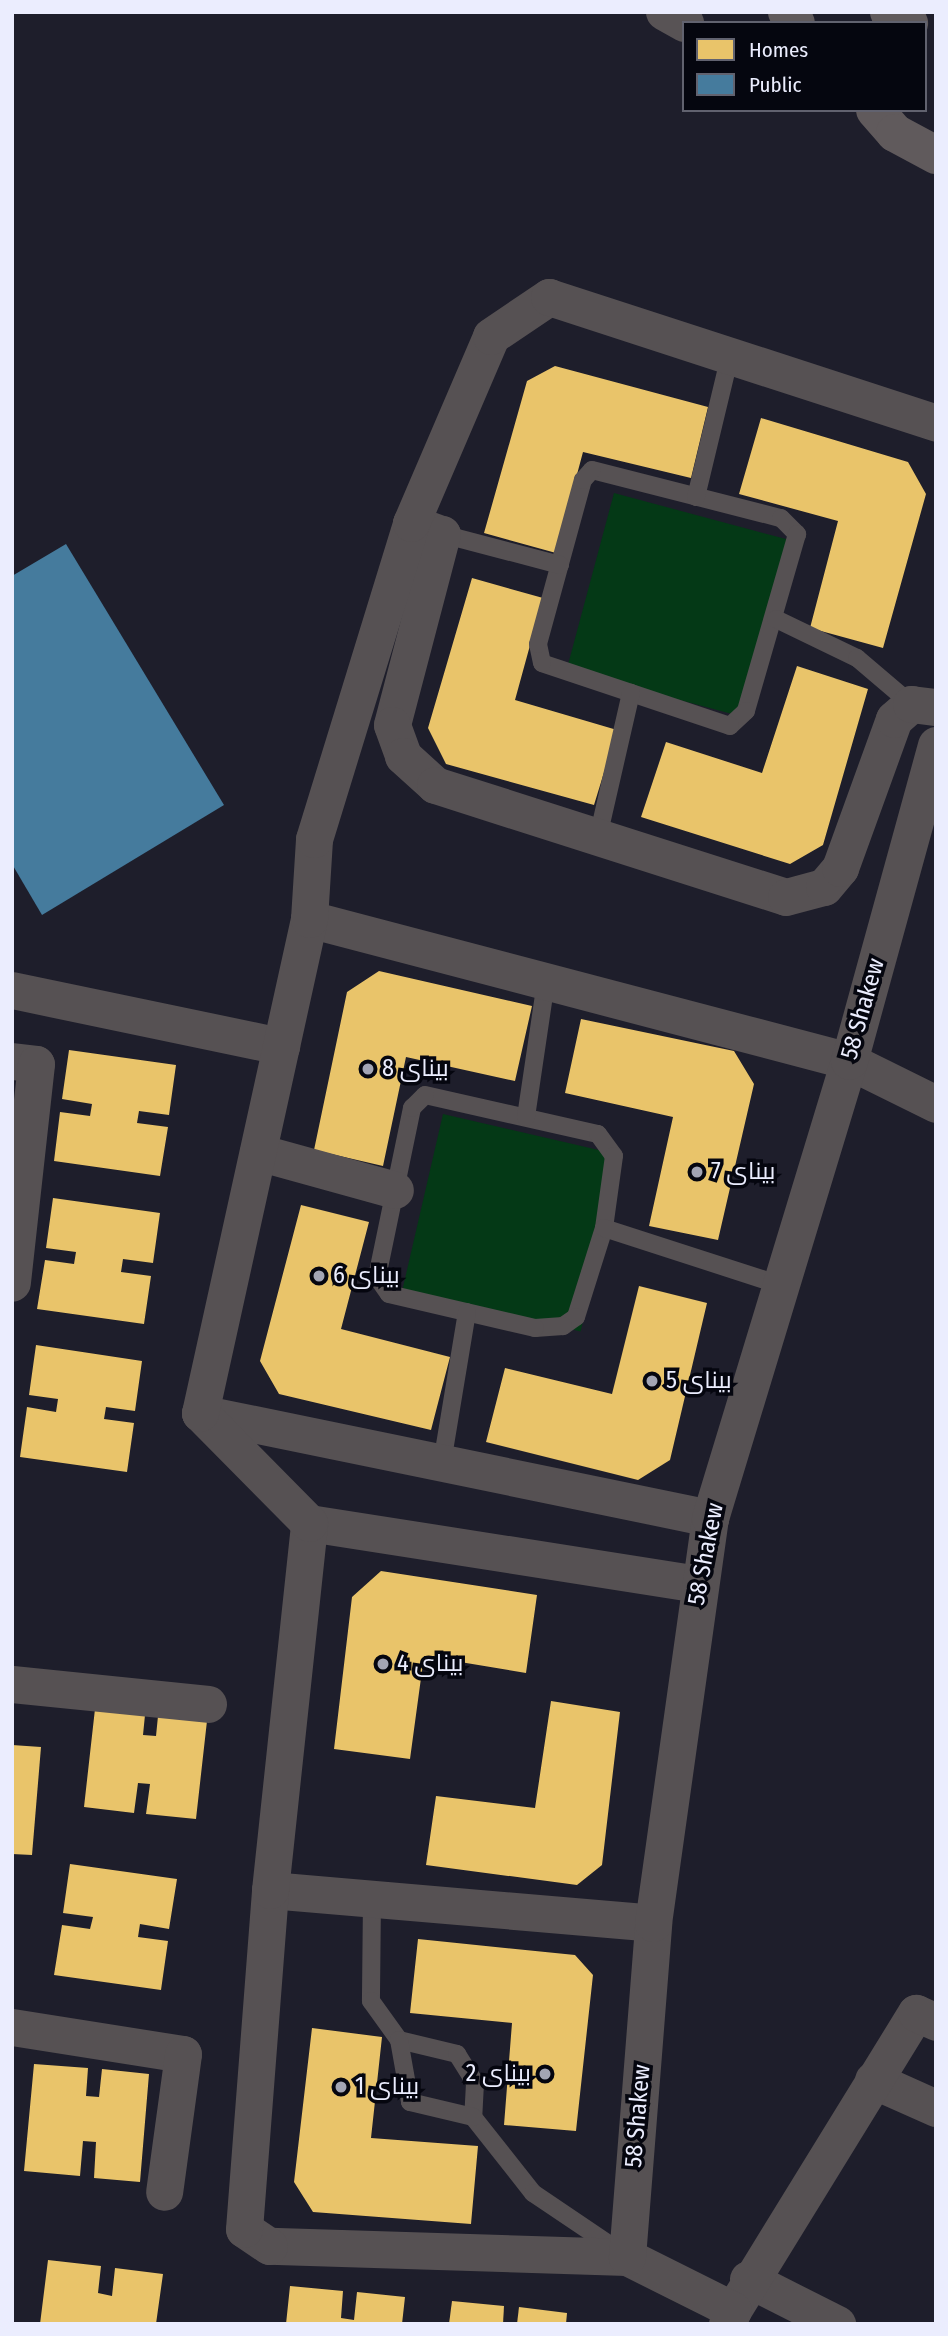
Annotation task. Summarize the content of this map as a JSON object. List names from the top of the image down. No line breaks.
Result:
{"streets":{"street":["58 Shakew"]},"places":["بيناى 8","بيناى 7","بيناى 6","بيناى 5","بيناى 4","بيناى 2","بيناى 1"],"legend":["Homes","Public"]}
